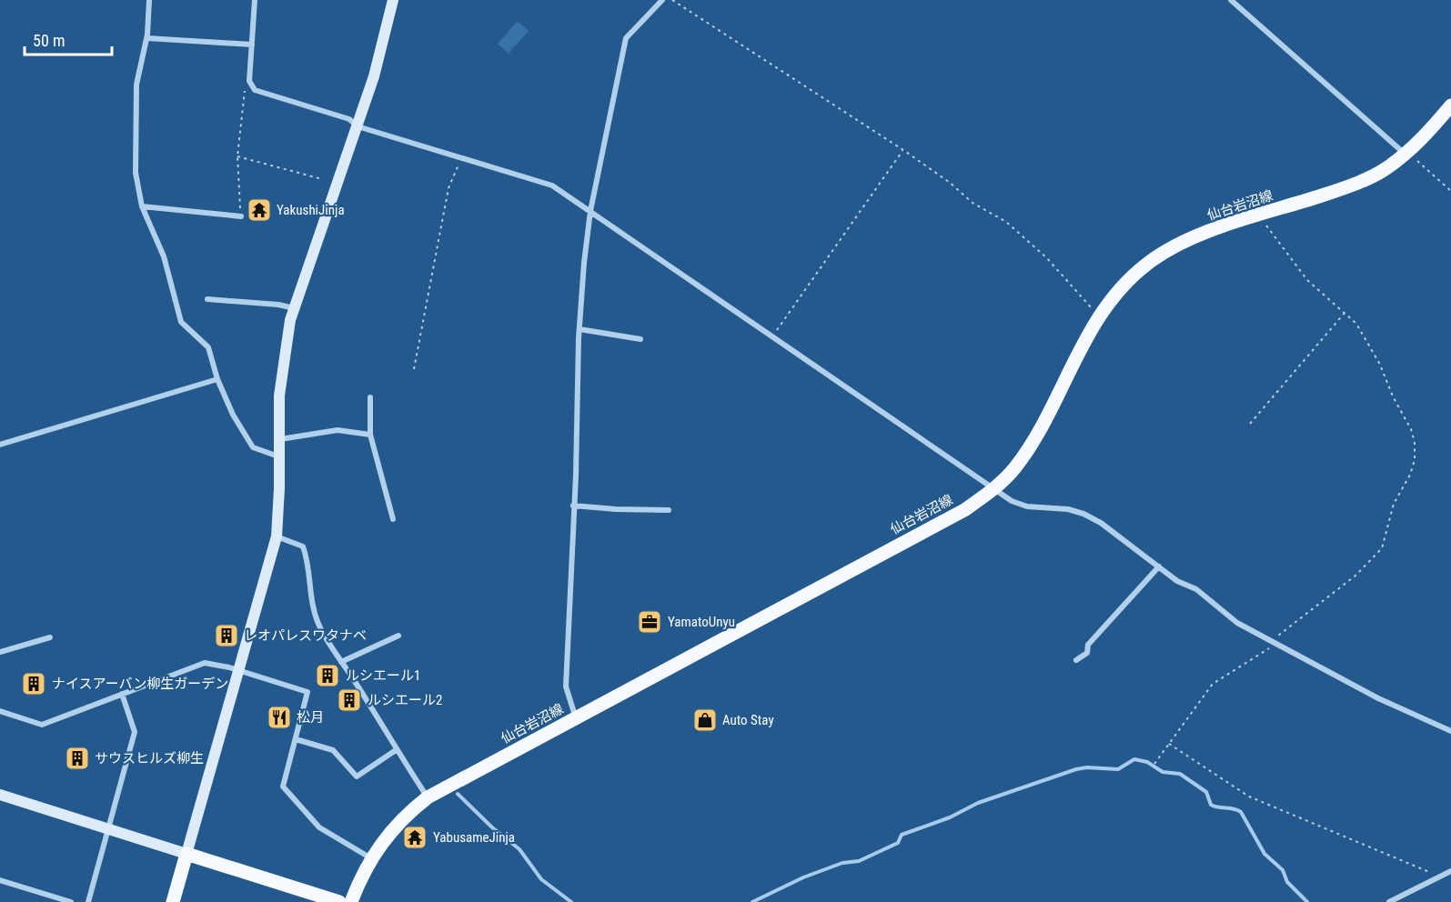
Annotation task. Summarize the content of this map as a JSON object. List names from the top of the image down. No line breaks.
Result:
{"streets":{"main road":["仙台岩沼線"]},"places":{"temple":["YakushiJinja","YabusameJinja"],"office":["YamatoUnyu"],"building":["レオパレスワタナベ","ルシエール1","ナイスアーバン柳生ガーデン","ルシエール2","サウスヒルズ柳生"],"restaurant":["松月"],"shop":["Auto Stay"]},"scale_bar":"50 m"}
